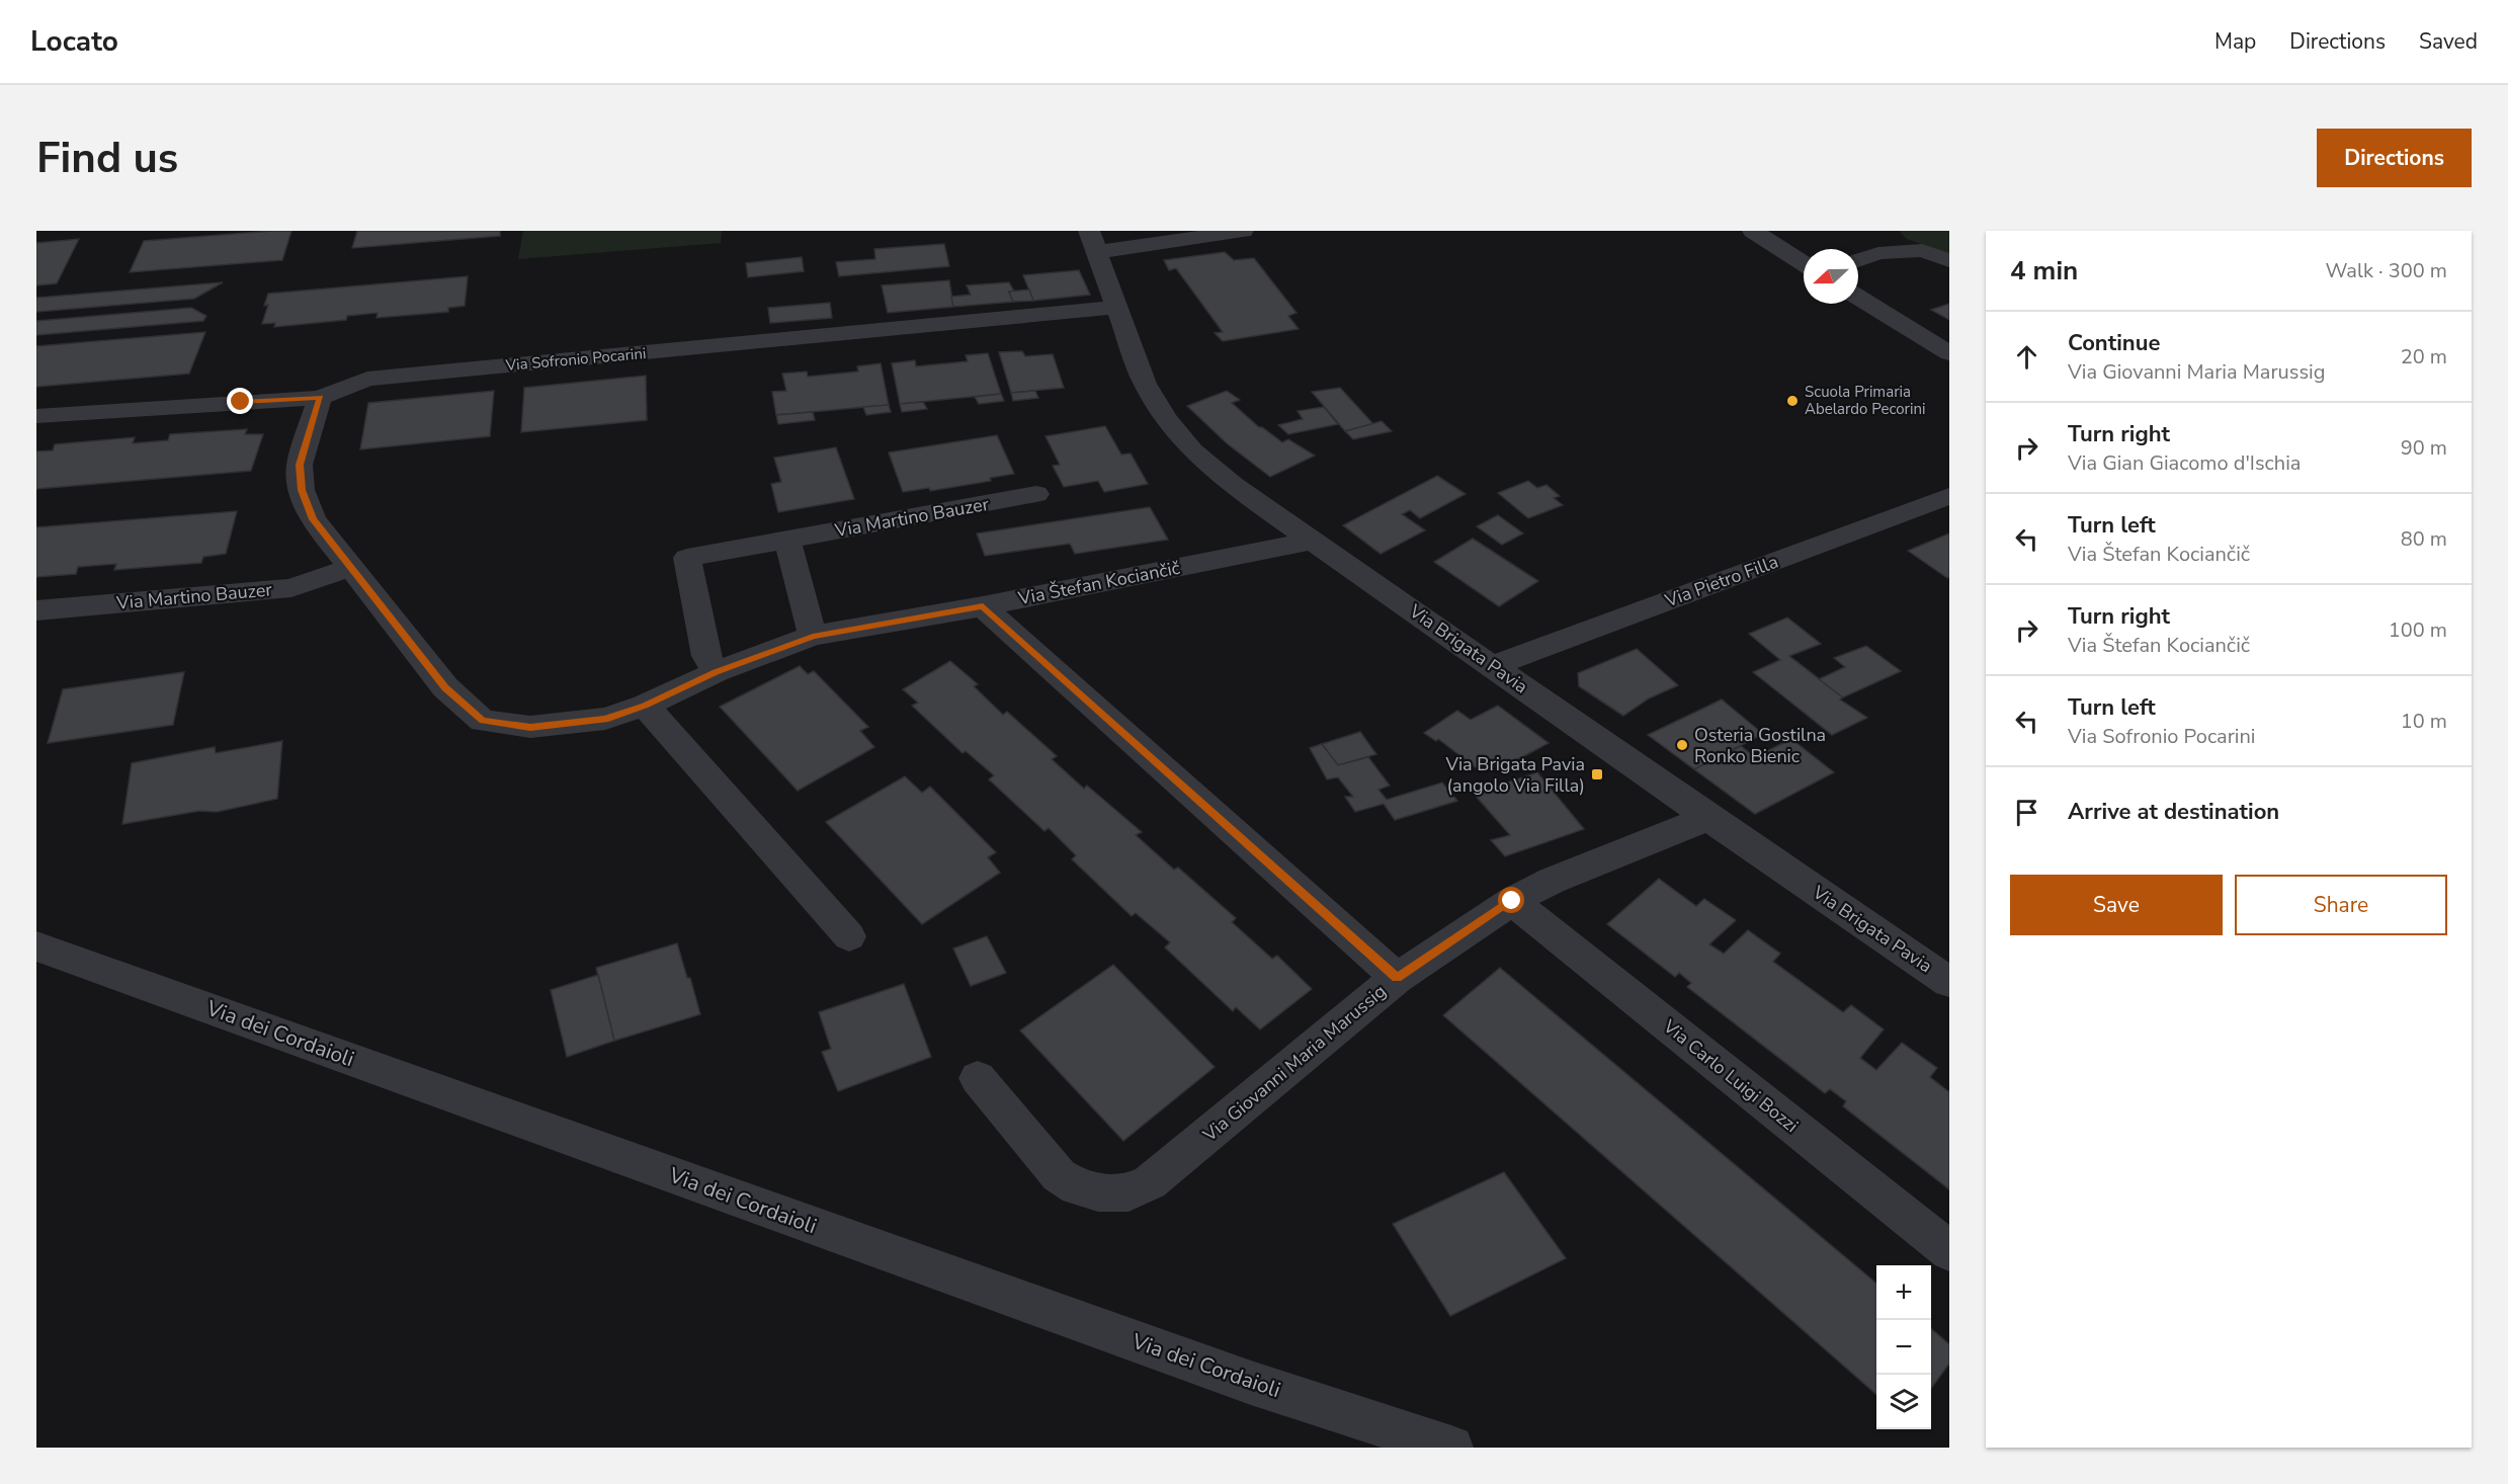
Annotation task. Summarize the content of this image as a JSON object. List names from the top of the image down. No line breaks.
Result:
{"streets":{"street":["Via Sofronio Pocarini","Via Martino Bauzer","Via Pietro Filla","Via Štefan Kociančič","Via Brigata Pavia","Via dei Cordaioli","Via Giovanni Maria Marussig","Via Carlo Luigi Bozzi"]},"crossings":[["Via Sofronio Pocarini","Via Štefan Kociančič"],["Via Sofronio Pocarini","Via Brigata Pavia"],["Via Martino Bauzer","Via Štefan Kociančič"],["Via Pietro Filla","Via Brigata Pavia"],["Via Štefan Kociančič","Via Brigata Pavia"],["Via Brigata Pavia","Via Giovanni Maria Marussig"],["Via Giovanni Maria Marussig","Via Carlo Luigi Bozzi"]],"places":{"other":["Scuola Primaria Abelardo Pecorini","Osteria Gostilna Ronko Bienic"],"transit":["Via Brigata Pavia (angolo Via Filla)"]},"north":"left","page":{"header":"Locato","nav":["Map","Directions","Saved"],"buttons":["Directions",["Save","Share"]],"title":"Find us","heading":["4 min","Walk · 300 m"],"list":[["Continue","Via Giovanni Maria Marussig","20 m"],["Turn right","Via Gian Giacomo d'Ischia","90 m"],["Turn left","Via Štefan Kociančič","80 m"],["Turn right","Via Štefan Kociančič","100 m"],["Turn left","Via Sofronio Pocarini","10 m"],"Arrive at destination"],"map_buttons":["+","−"]}}
